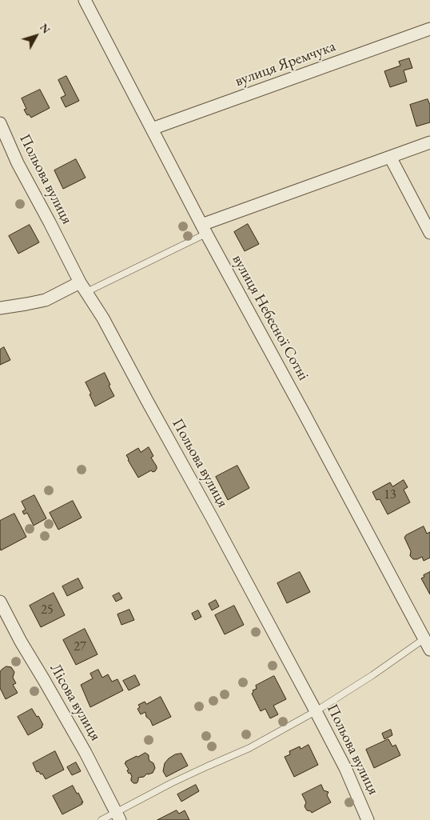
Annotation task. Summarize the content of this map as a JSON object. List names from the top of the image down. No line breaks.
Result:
{"streets":{"street":["вулиця Яремчука","Польова вулиця","вулиця Небесної Сотні","Лісова вулиця"]},"crossings":[["вулиця Яремчука","вулиця Небесної Сотні"]],"house_numbers":["13","25","27"],"north":"top right"}
